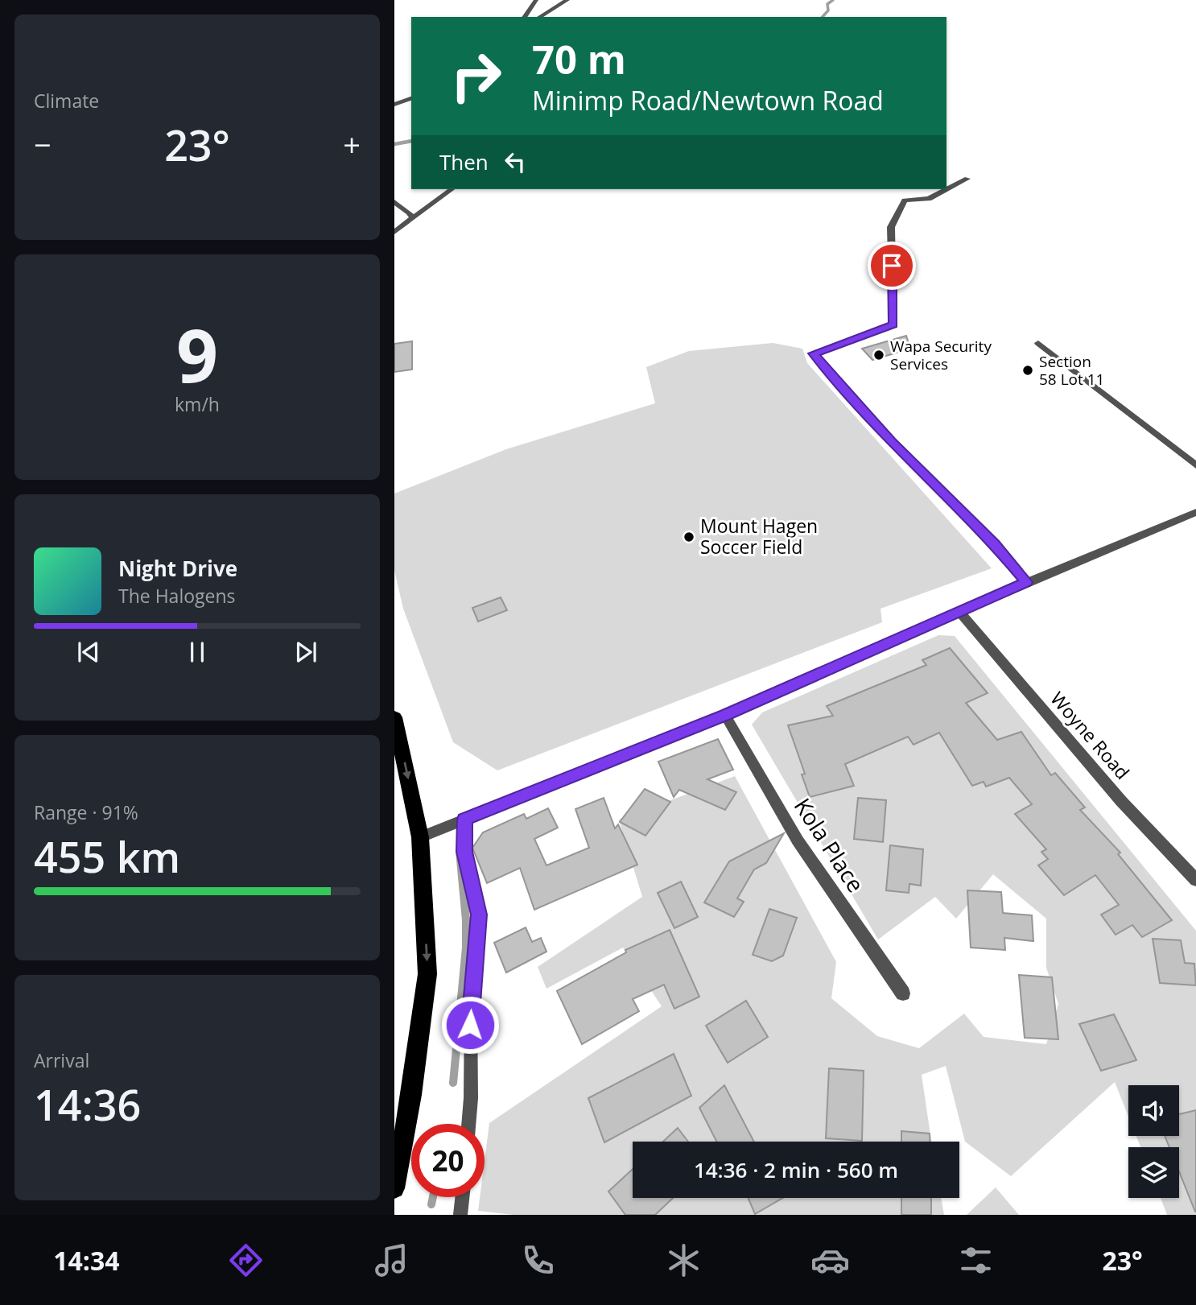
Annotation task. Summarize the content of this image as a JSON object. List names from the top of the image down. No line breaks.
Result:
{"streets":{"street":["Woyne Road","Kola Place"]},"places":["Wapa Security Services","Section 58 Lot 11","Mount Hagen Soccer Field"],"page":{"tile":["Climate",["9","km/h"],["Range · 91%","455 km"],["Arrival","14:36"]],"turn":["70 m","Minimp Road/Newtown Road"],"heat":["−","23°","+"],"then":"Then","song":["Night Drive","The Halogens"],"limit":"20","trip":"14:36 · 2 min · 560 m","tabs":["14:34","23°"]}}
